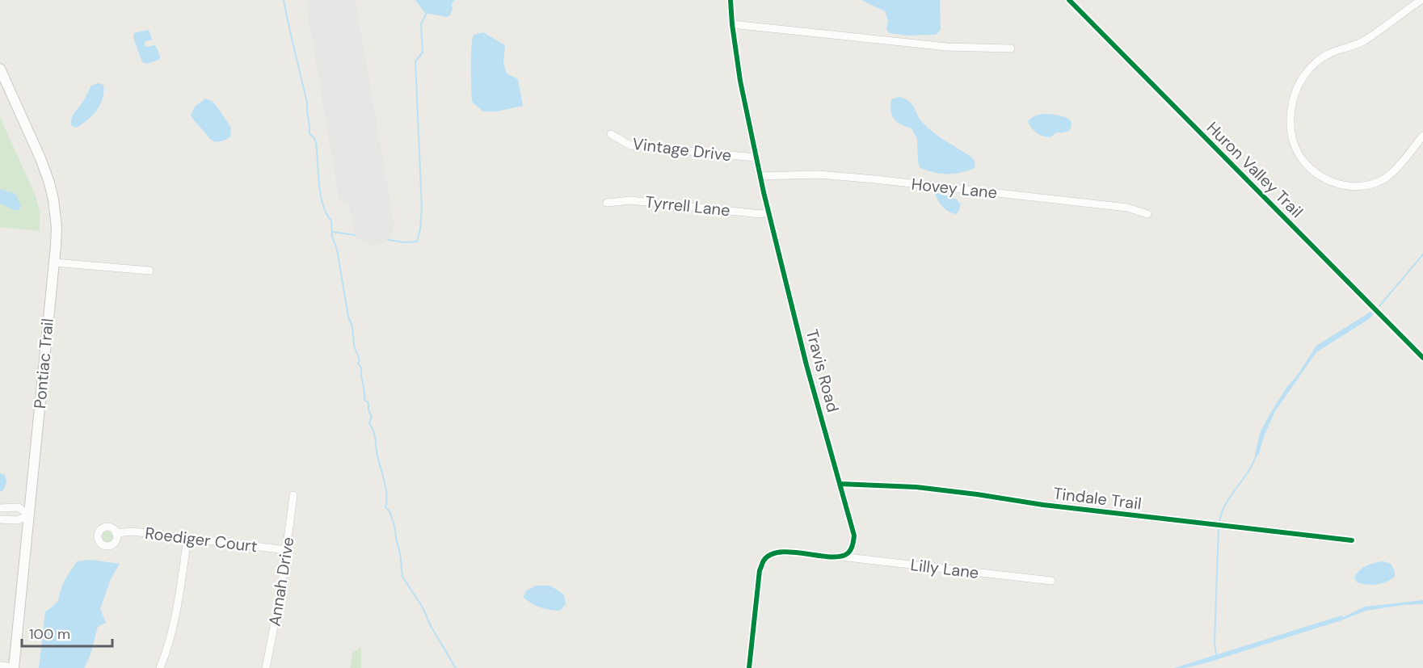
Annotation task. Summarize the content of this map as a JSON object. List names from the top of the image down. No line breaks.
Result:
{"streets":{"main road":["Pontiac Trail"],"street":["Vintage Drive","Hovey Lane","Tyrrell Lane","Travis Road","Tindale Trail","Roediger Court","Lilly Lane","Annah Drive"],"cycle path":["Huron Valley Trail"]},"crossings":[["Vintage Drive","Travis Road"],["Hovey Lane","Travis Road"],["Tyrrell Lane","Travis Road"],["Travis Road","Tindale Trail"],["Travis Road","Lilly Lane"],["Roediger Court","Annah Drive"]],"scale_bar":"100 m"}
